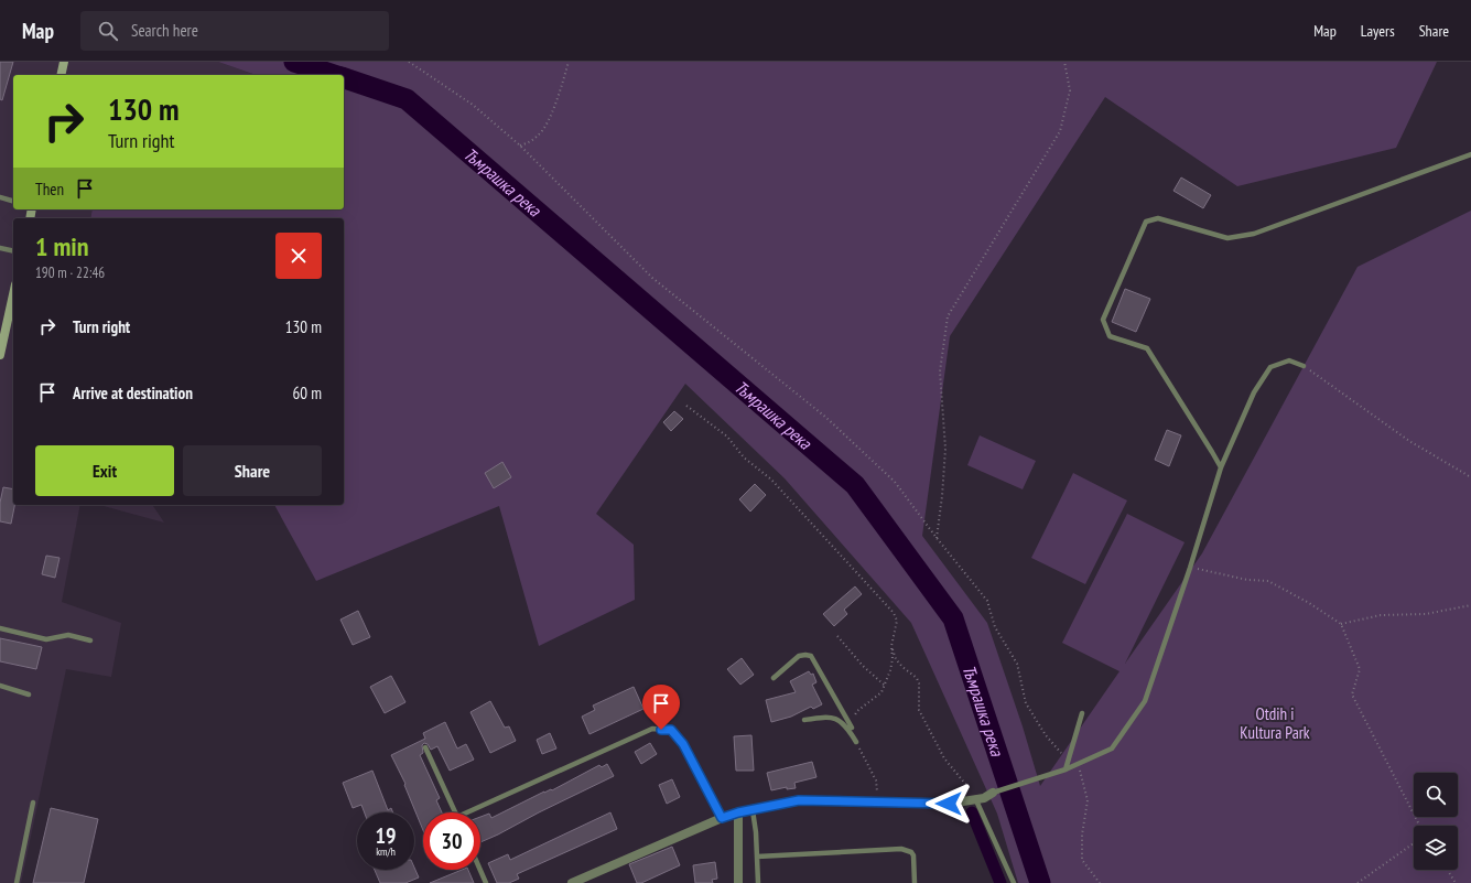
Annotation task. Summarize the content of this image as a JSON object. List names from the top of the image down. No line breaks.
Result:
{"water":["Тъмрашка река"],"parks":["Otdih i Kultura Park"],"page":{"header":"Map","search":"Search here","nav":["Map","Layers","Share"],"turn":["130 m","Turn right"],"then":"Then","heading":["1 min","190 m · 22:46"],"list":[{"name":"Turn right","value":"130 m"},{"name":"Arrive at destination","value":"60 m"}],"buttons":["Exit","Share"],"speed":"19 km/h","limit":"30"}}
